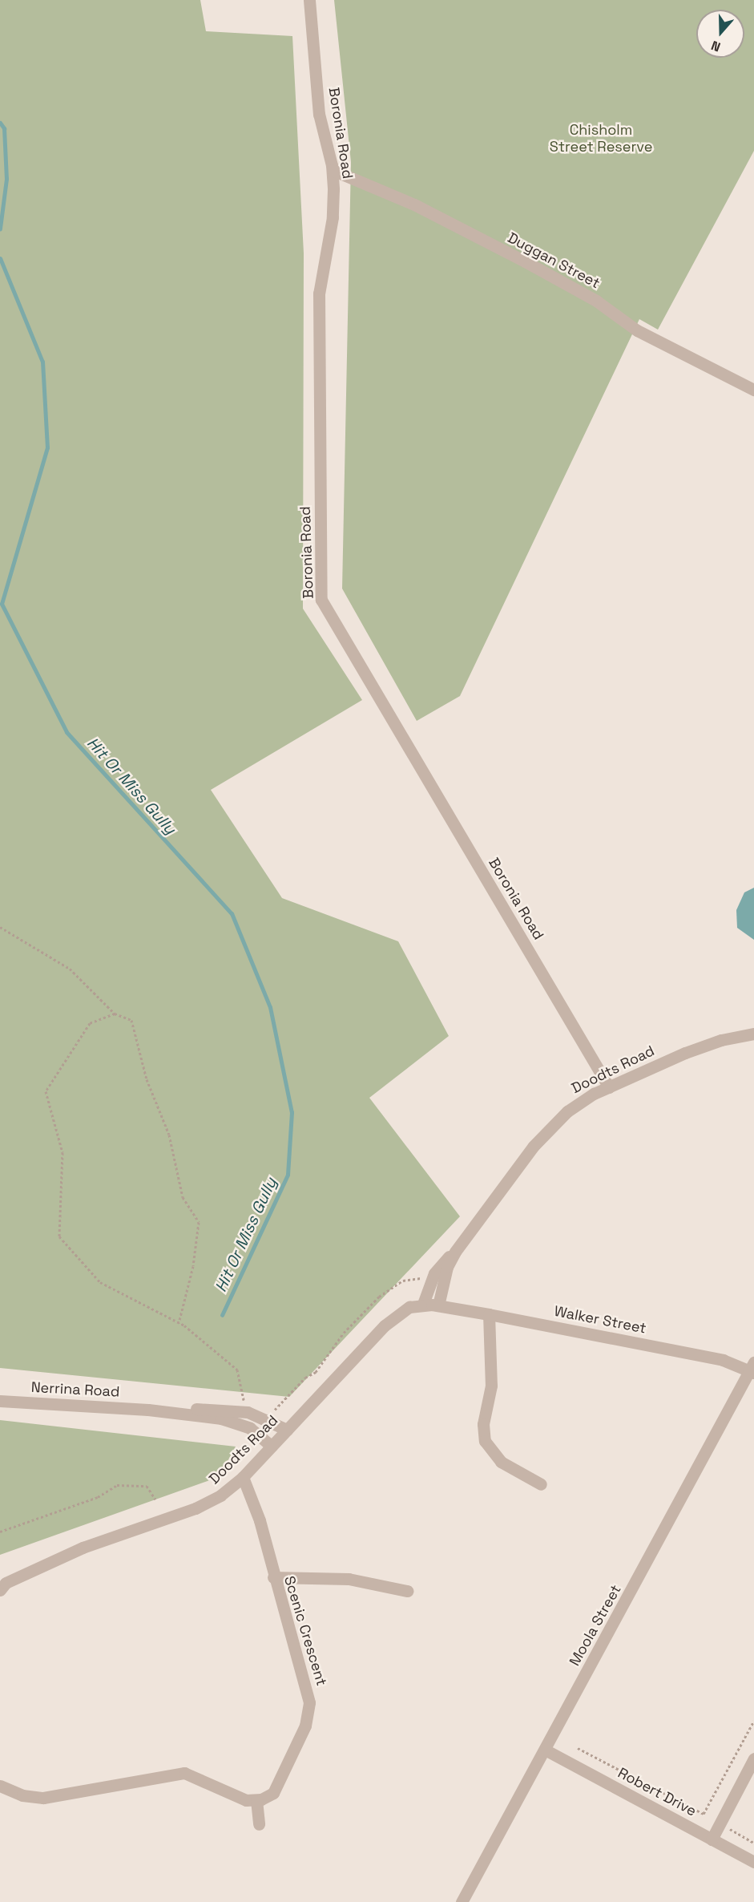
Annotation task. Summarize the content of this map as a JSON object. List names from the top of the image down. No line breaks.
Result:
{"streets":{"street":["Boronia Road","Duggan Street","Doodts Road","Walker Street","Nerrina Road","Moola Street","Scenic Crescent","Robert Drive"]},"crossings":[["Boronia Road","Duggan Street"],["Boronia Road","Doodts Road"],["Doodts Road","Walker Street"],["Doodts Road","Nerrina Road"],["Doodts Road","Scenic Crescent"],["Walker Street","Moola Street"],["Moola Street","Robert Drive"]],"water":["Hit Or Miss Gully"],"parks":["Chisholm Street Reserve"],"north":"bottom"}
